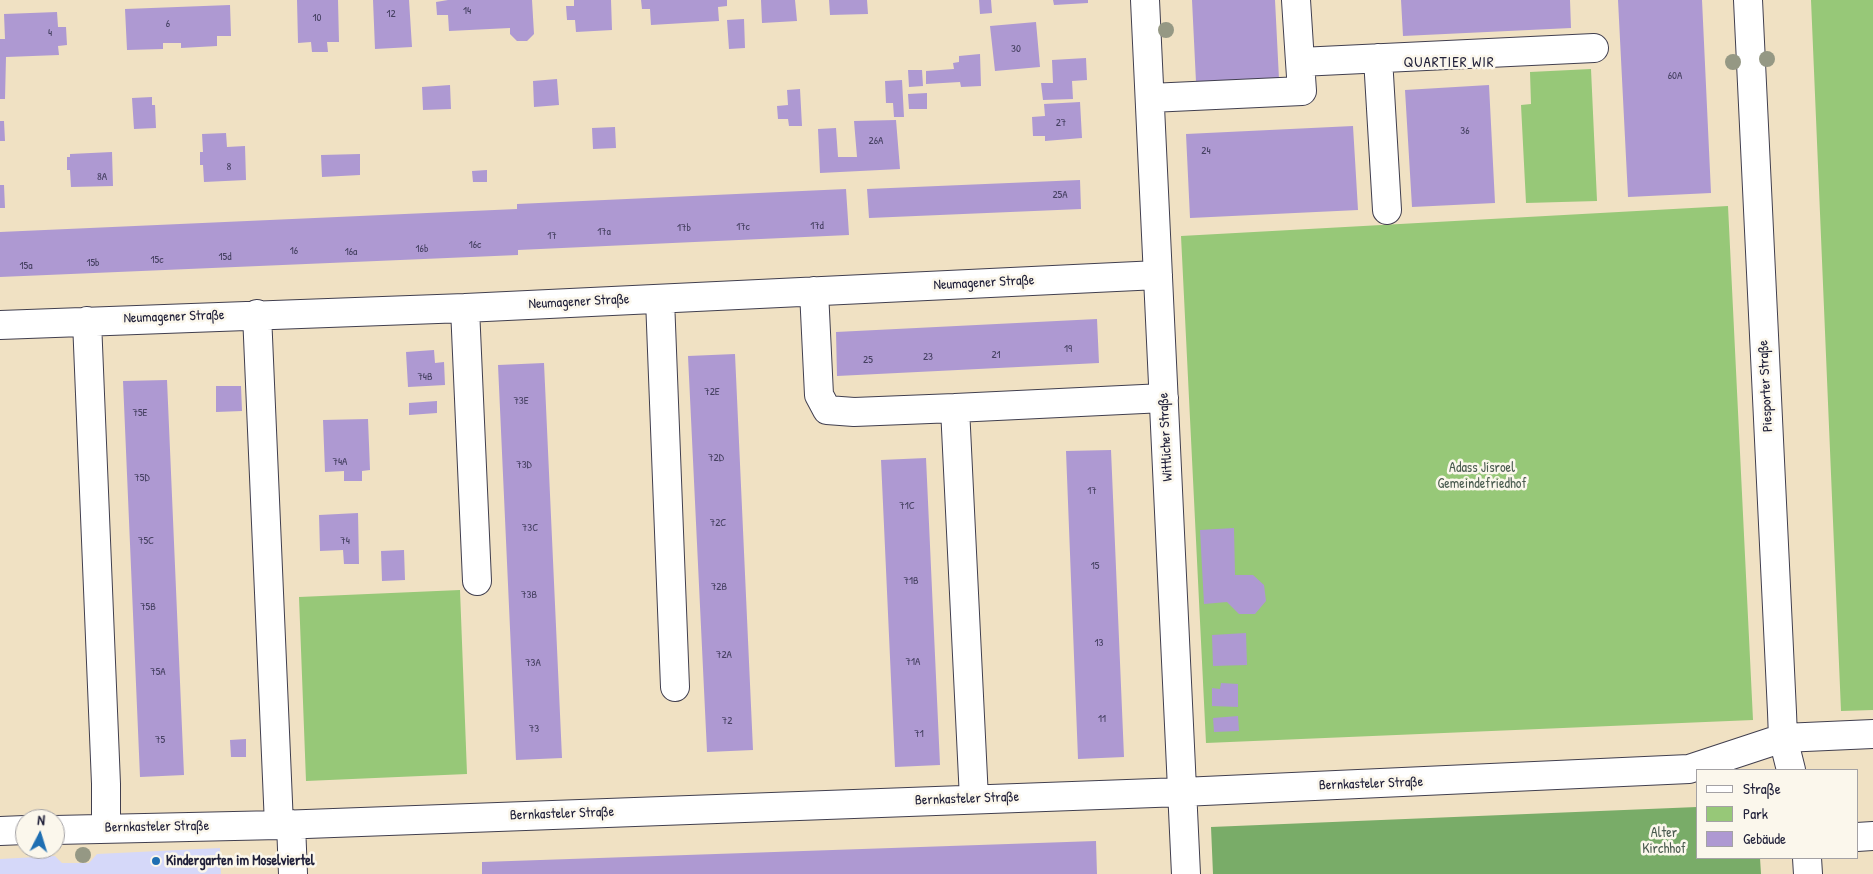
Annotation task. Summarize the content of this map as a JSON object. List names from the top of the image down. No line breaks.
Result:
{"streets":{"street":["Neumagener Straße","Piesporter Straße","Wittlicher Straße","Bernkasteler Straße"]},"crossings":[["Neumagener Straße","Wittlicher Straße"],["Piesporter Straße","Bernkasteler Straße"],["Wittlicher Straße","Bernkasteler Straße"]],"districts":["QUARTIER WIR"],"parks":["Adass Jisroel Gemeindefriedhof","Alter Kirchhof"],"places":["Kindergarten im Moselviertel"],"house_numbers":["14","12","10","6","4","30","60A","27","36","26A","24","8","8A","25A","17d","17c","17b","17a","17","16c","16b","16","16a","15d","15c","15b","15a","19","21","23","25","74B","72E","73E","75E","72D","74A","73D","75D","17","71C","72C","73C","75C","74","15","71B","72B","73B","75B","13","72A","71A","73A","75A","11","72","73","71","75"],"legend":["Straße","Park","Gebäude"],"north":"top"}
